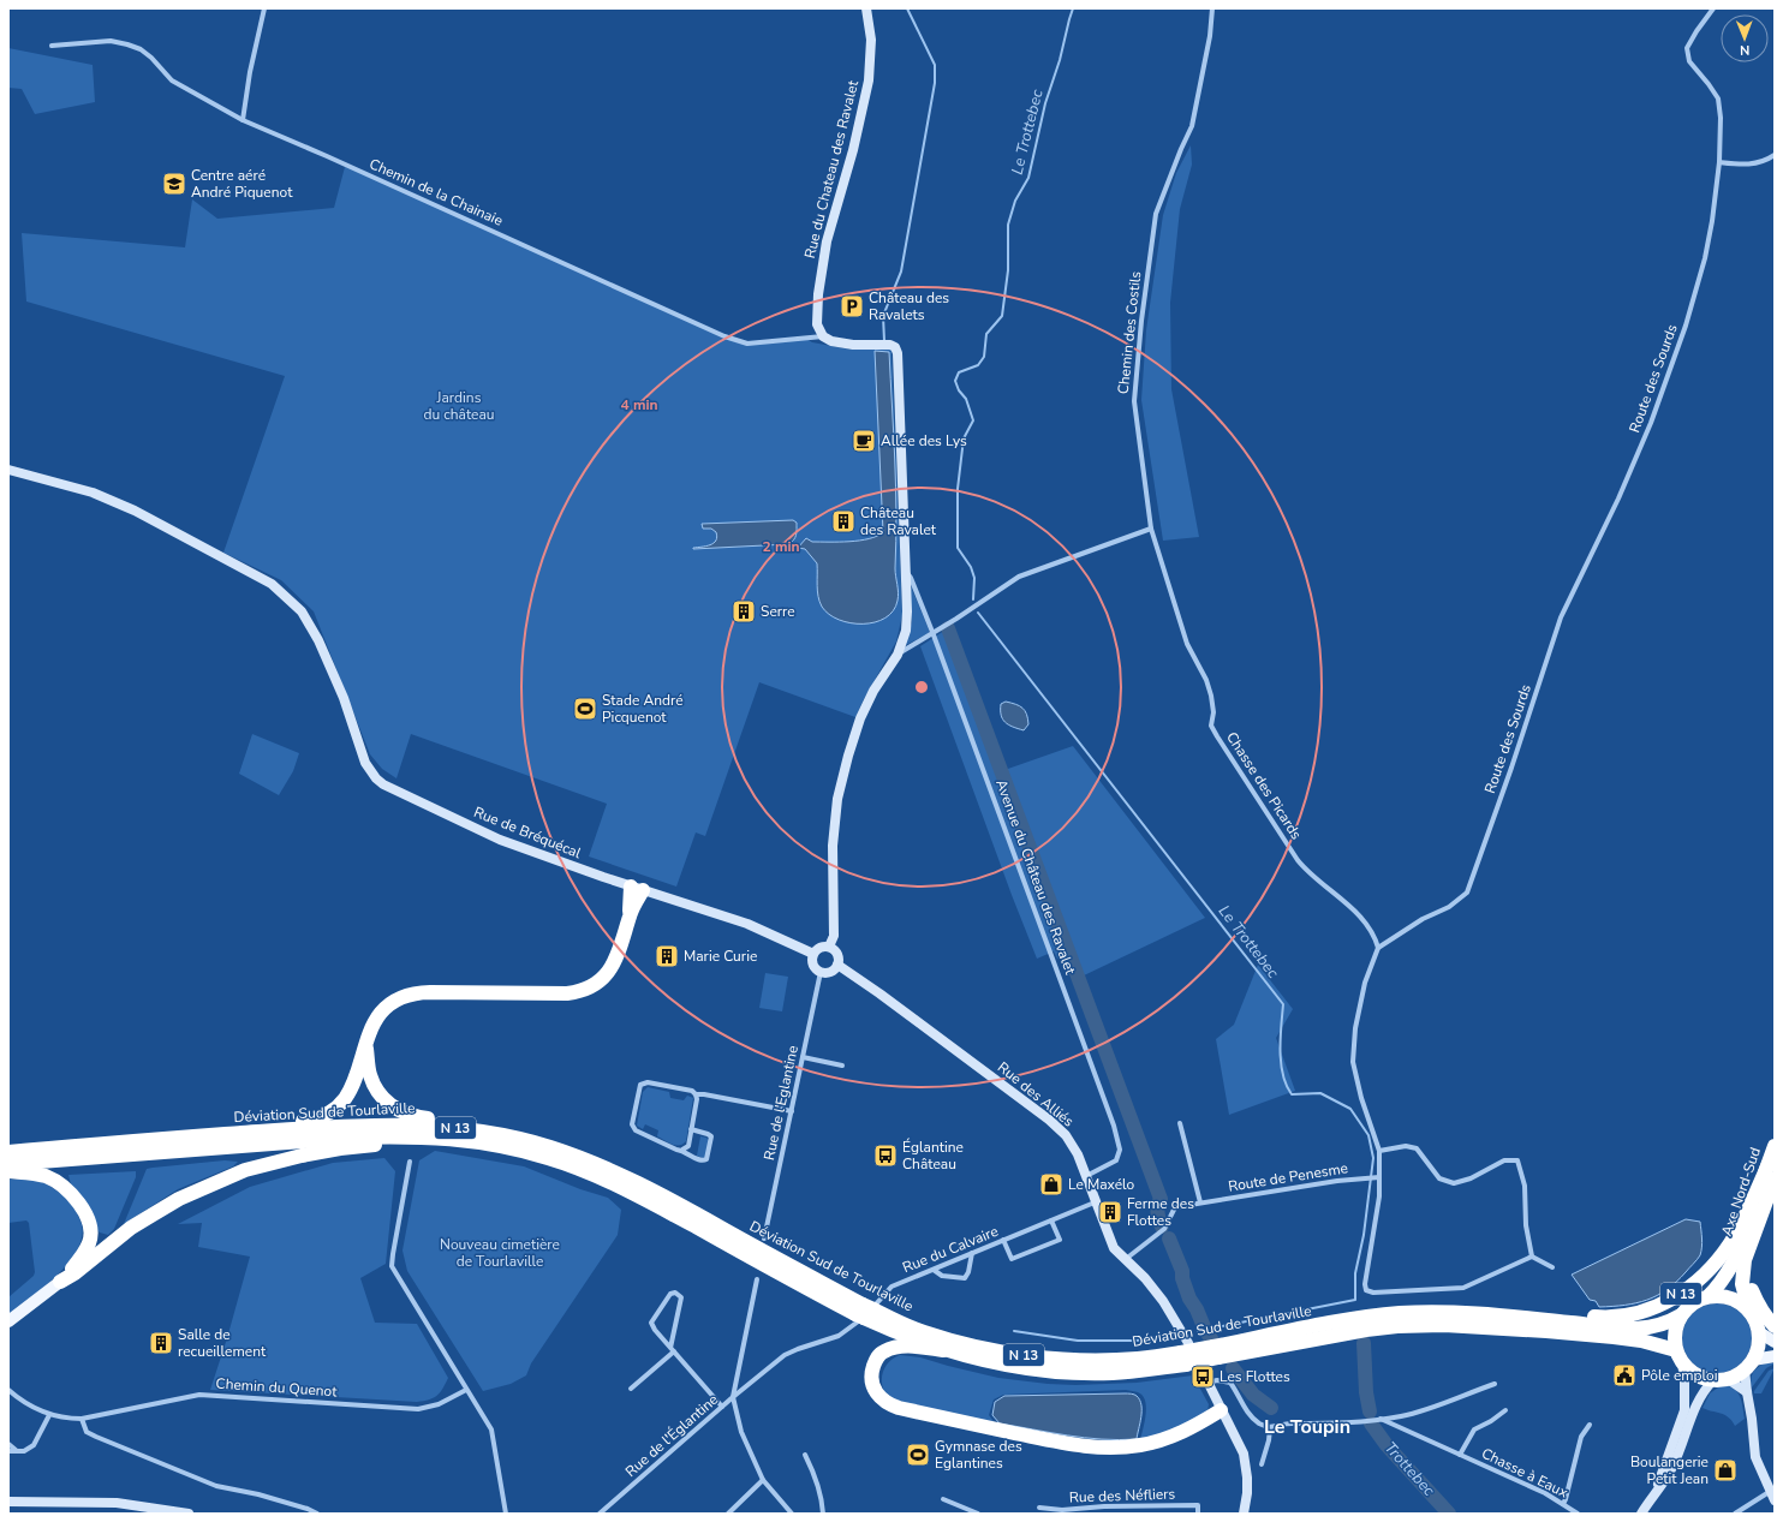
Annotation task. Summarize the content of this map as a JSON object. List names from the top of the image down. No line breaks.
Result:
{"streets":{"highway":["Déviation Sud de Tourlaville","N 13","Axe Nord-Sud"],"street":["Rue du Chateau des Ravalet","Chemin de la Chainaie","Chemin des Costils","Route des Sourds","Chasse des Picards","Rue de Bréquécal","Avenue du Château des Ravalet","Rue des Alliés","Rue de l'Eglantine","Route de Penesme","Rue du Calvaire","Chemin du Quenot","Rue de l'Églantine","Chasse à Eaux","Rue des Néfliers"]},"crossings":[["Rue du Chateau des Ravalet","Chemin de la Chainaie"],["Chemin des Costils","Chasse des Picards"],["Route des Sourds","Chasse des Picards"],["Rue de Bréquécal","Rue des Alliés"],["Rue de Bréquécal","Rue de l'Eglantine"],["Avenue du Château des Ravalet","Rue des Alliés"],["Rue des Alliés","Rue de l'Eglantine"],["Rue des Alliés","Déviation Sud de Tourlaville"],["Rue des Alliés","Route de Penesme"],["Rue des Alliés","Rue du Calvaire"],["Déviation Sud de Tourlaville","N 13"],["Déviation Sud de Tourlaville","Axe Nord-Sud"],["N 13","Axe Nord-Sud"],["Rue du Calvaire","Rue de l'Églantine"]],"districts":["Le Toupin"],"water":["Le Trottebec","Trottebec"],"parks":["Jardins du château","Nouveau cimetière de Tourlaville"],"places":{"school or university":["Centre aéré André Piquenot"],"parking":["Château des Ravalets"],"cafe":["Allée des Lys"],"building":["Château des Ravalet","Serre","Marie Curie","Ferme des Flottes","Salle de recueillement"],"sports":["Stade André Picquenot","Gymnase des Eglantines"],"bus stop":["Églantine Château","Les Flottes"],"shop":["Le Maxélo","Boulangerie Petit Jean"],"public building":["Pôle emploi"]},"north":"bottom","rings":["4 min","2 min"]}
